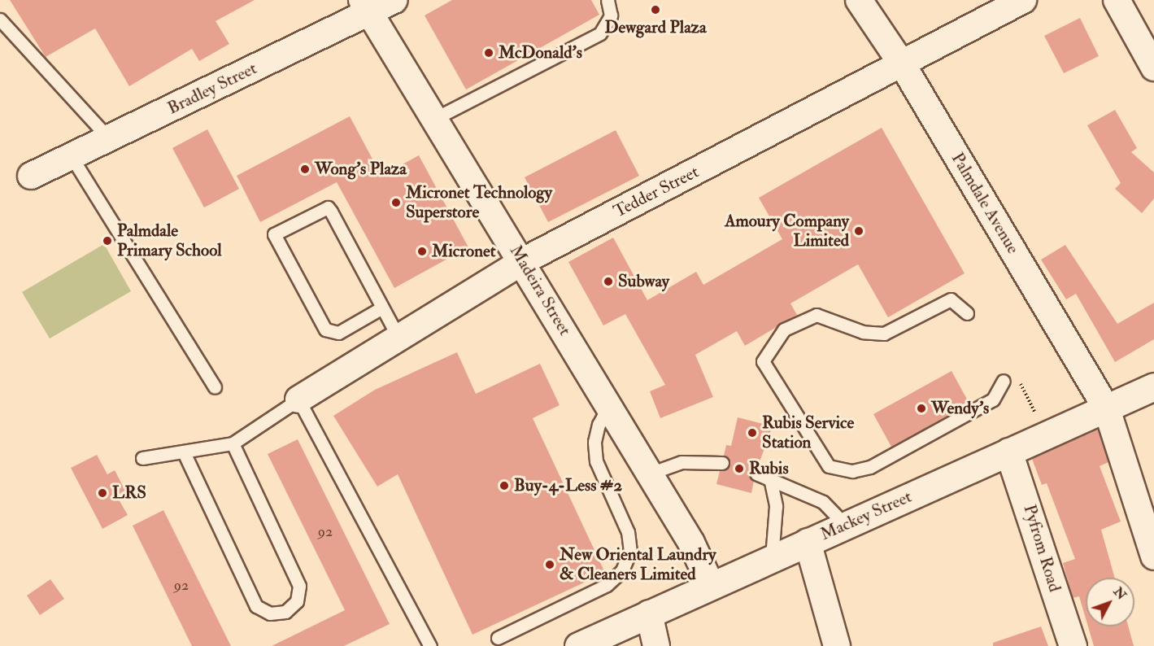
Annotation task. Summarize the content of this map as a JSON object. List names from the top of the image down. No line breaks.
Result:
{"streets":{"main road":["Mackey Street","Pyfrom Road"],"street":["Bradley Street","Tedder Street","Palmdale Avenue","Madeira Street"]},"crossings":[["Bradley Street","Madeira Street"],["Tedder Street","Palmdale Avenue"],["Tedder Street","Madeira Street"],["Palmdale Avenue","Mackey Street"],["Madeira Street","Mackey Street"],["Mackey Street","Pyfrom Road"]],"places":["Dewgard Plaza","McDonald's","Wong's Plaza","Micronet Technology Superstore","Amoury Company Limited","Palmdale Primary School","Micronet","Subway","Wendy's","Rubis Service Station","Rubis","Buy-4-Less #2","LRS","New Oriental Laundry & Cleaners Limited"],"house_numbers":["92","92"],"north":"top right"}
